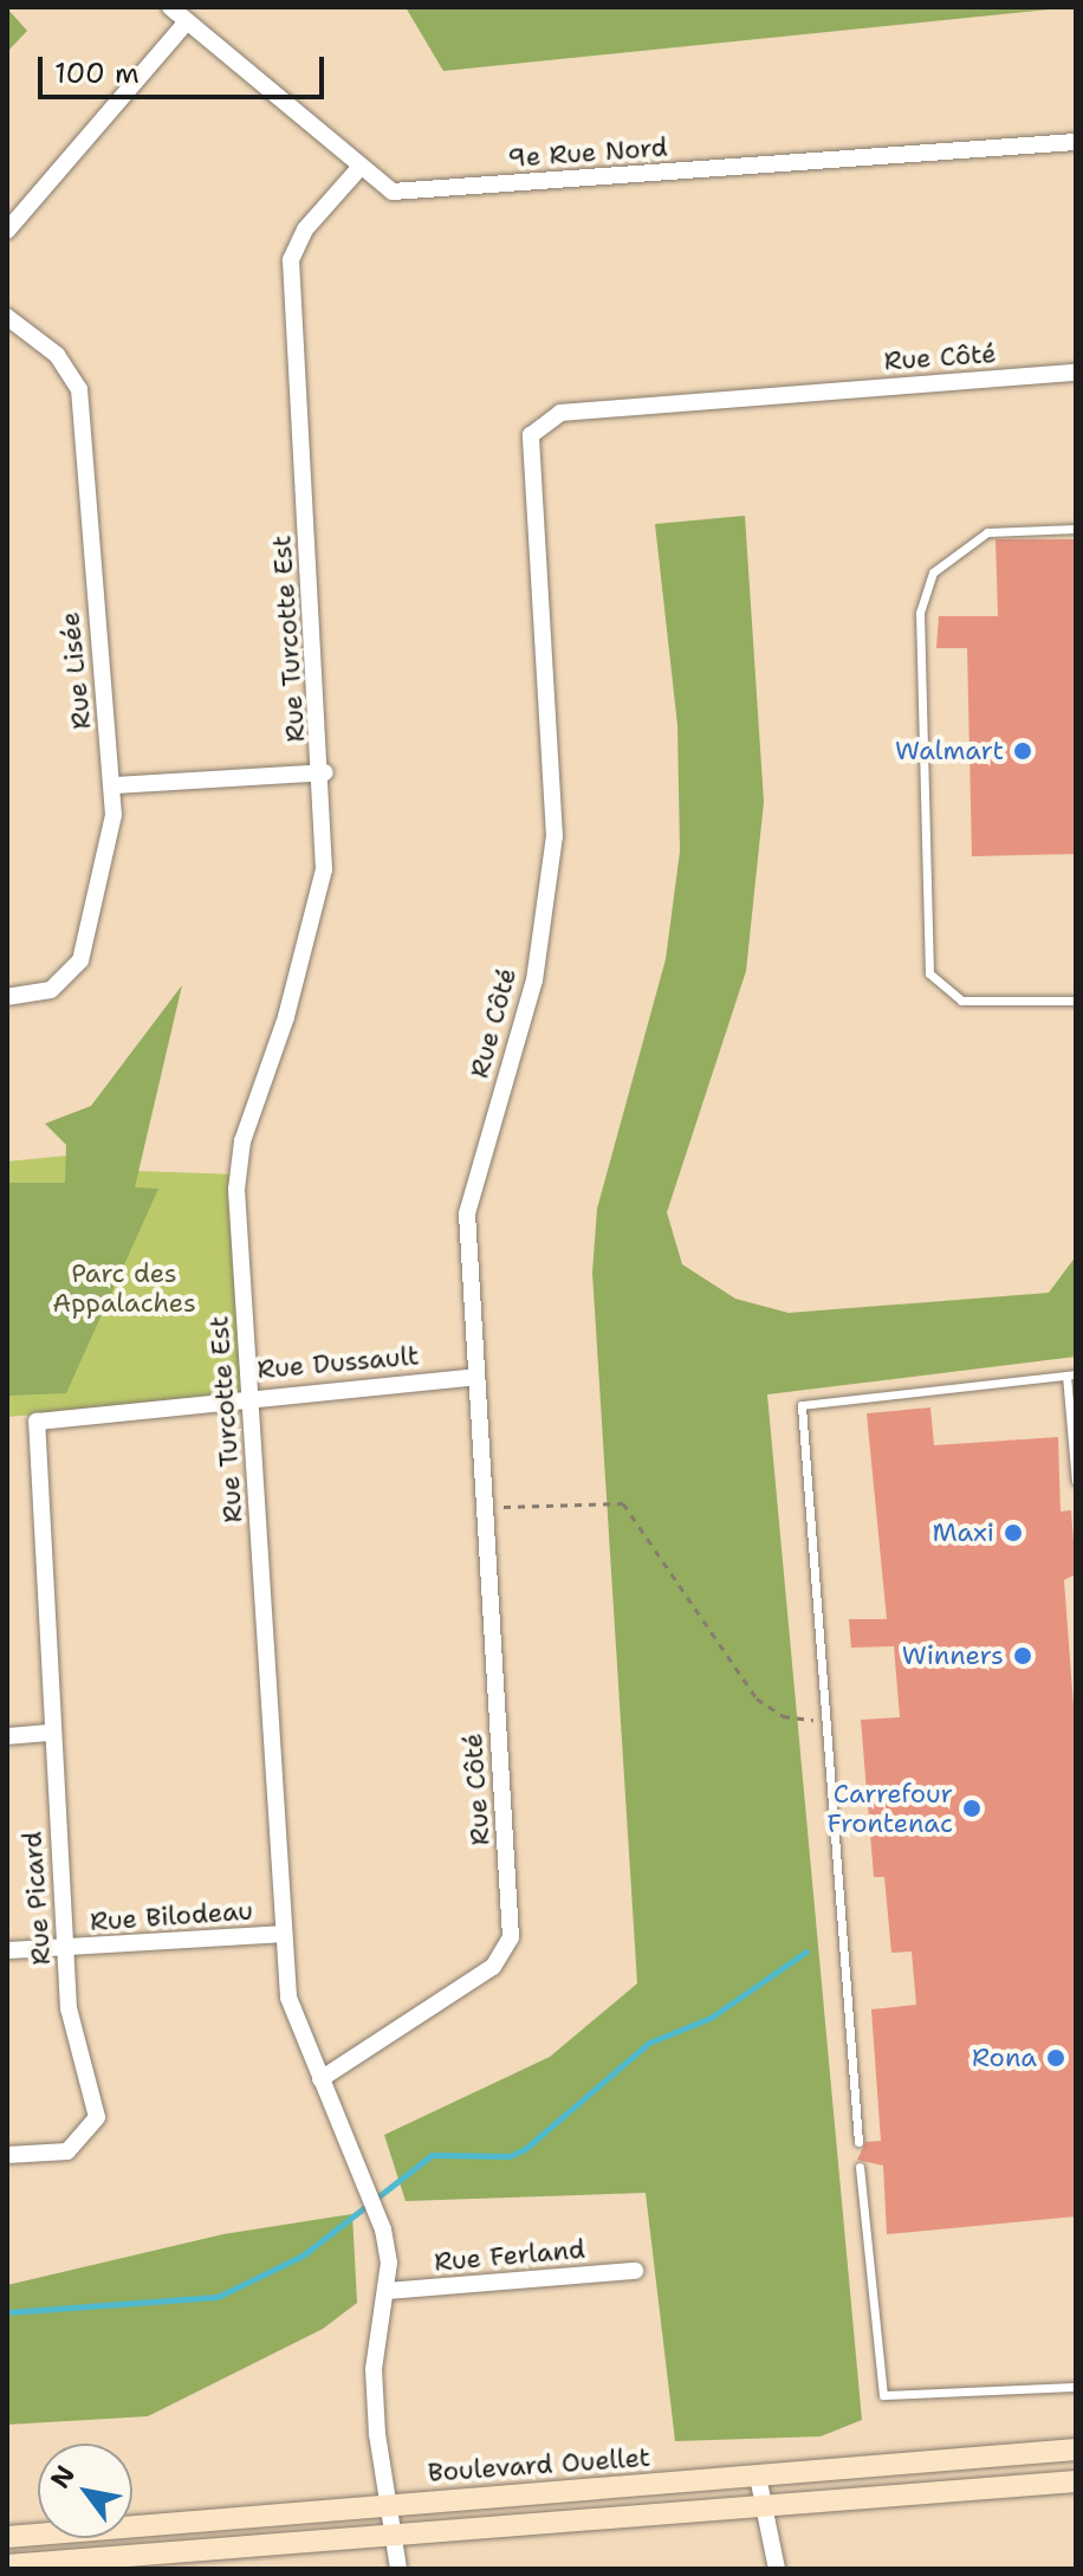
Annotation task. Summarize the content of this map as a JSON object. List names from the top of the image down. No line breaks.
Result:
{"streets":{"street":["9e Rue Nord","Rue Côté","Rue Turcotte Est","Rue Lisée","Rue Dussault","Rue Picard","Rue Bilodeau","Rue Ferland","Boulevard Ouellet"]},"crossings":[["9e Rue Nord","Rue Turcotte Est"],["Rue Côté","Rue Turcotte Est"],["Rue Côté","Rue Dussault"],["Rue Turcotte Est","Rue Dussault"],["Rue Turcotte Est","Rue Bilodeau"],["Rue Turcotte Est","Rue Ferland"],["Rue Turcotte Est","Boulevard Ouellet"],["Rue Dussault","Rue Picard"],["Rue Picard","Rue Bilodeau"]],"parks":["Parc des Appalaches"],"places":["Walmart","Maxi","Winners","Carrefour Frontenac","Rona"],"scale_bar":"100 m","north":"top left"}
